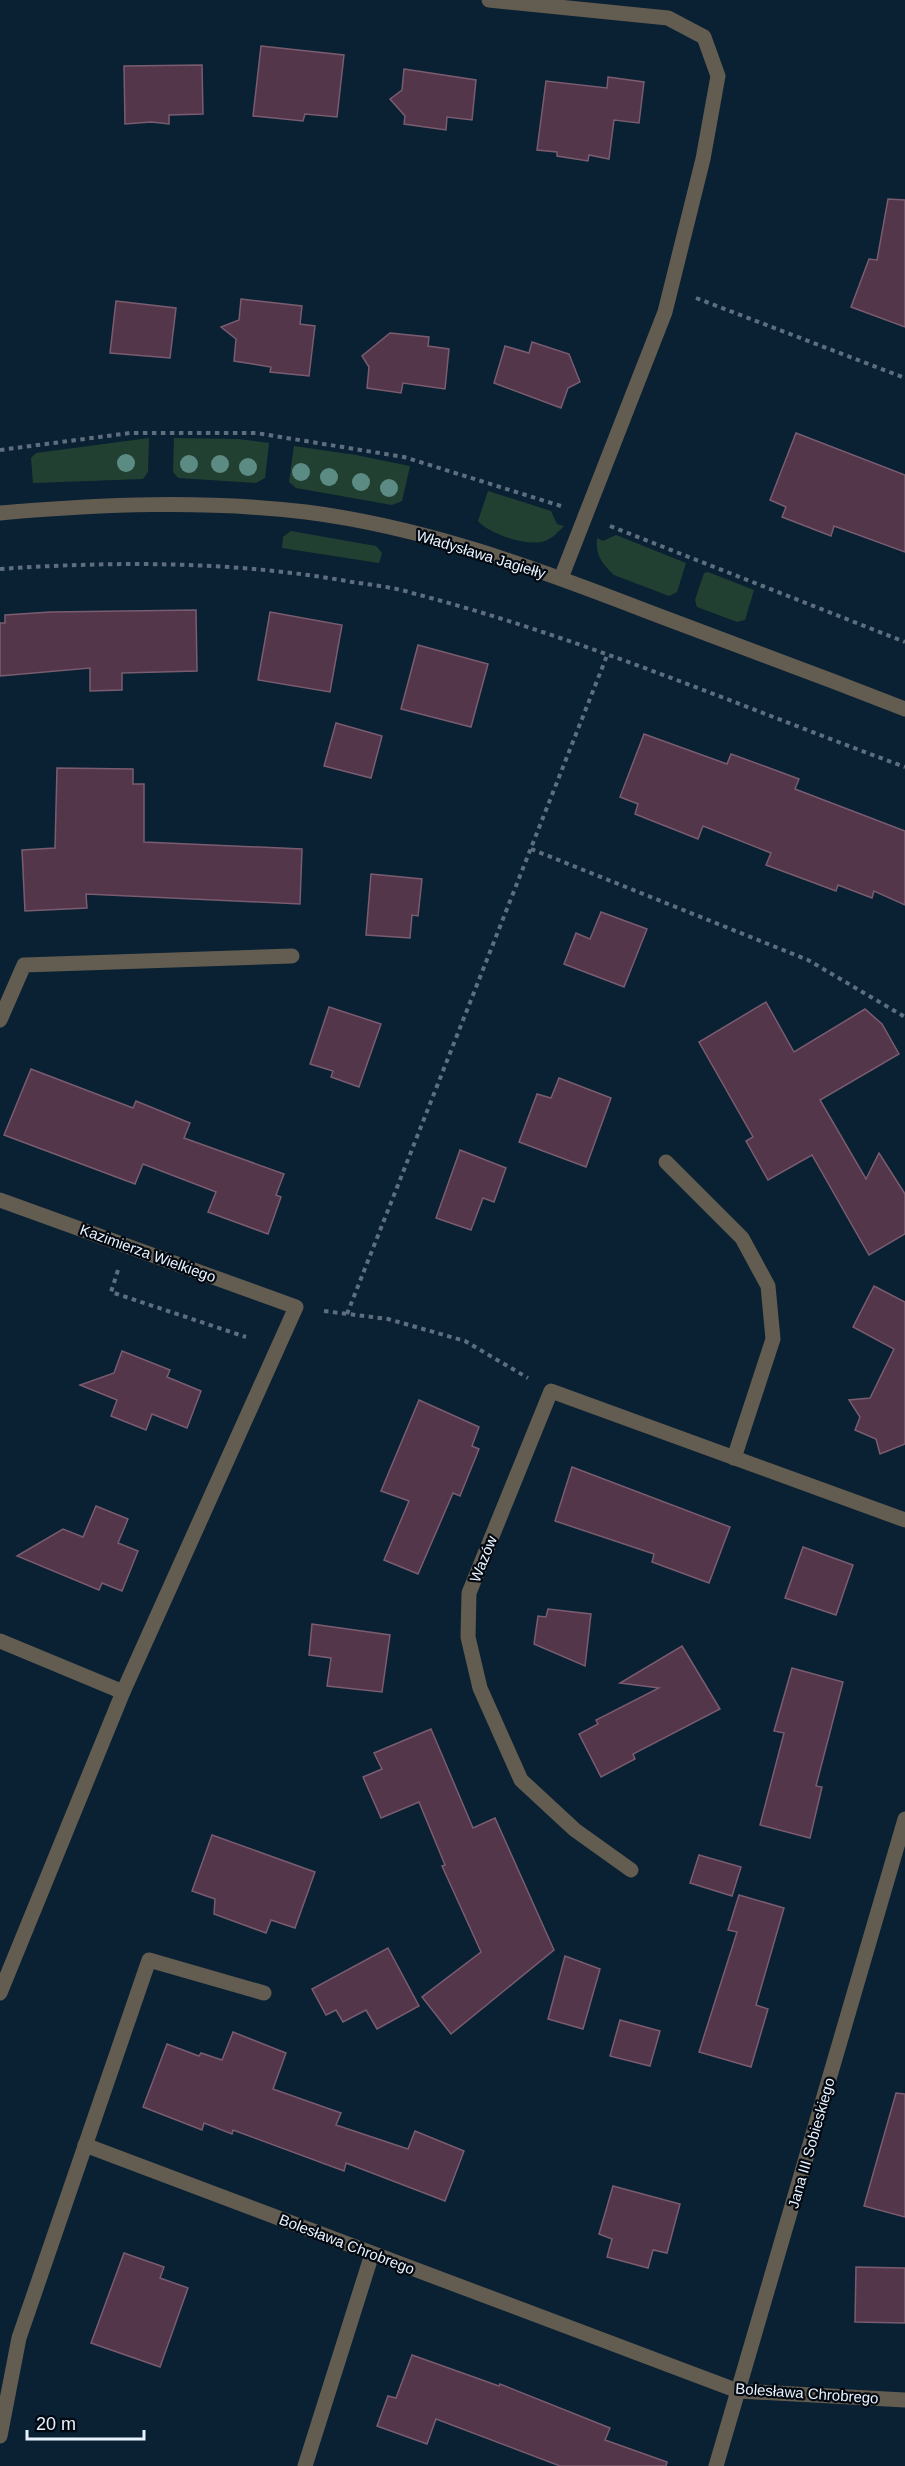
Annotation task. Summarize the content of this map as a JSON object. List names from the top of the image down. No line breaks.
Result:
{"streets":{"street":["Władysława Jagiełły","Kazimierza Wielkiego","Wazów","Jana III Sobieskiego","Bolesława Chrobrego"]},"crossings":[["Jana III Sobieskiego","Bolesława Chrobrego"]],"scale_bar":"20 m"}
